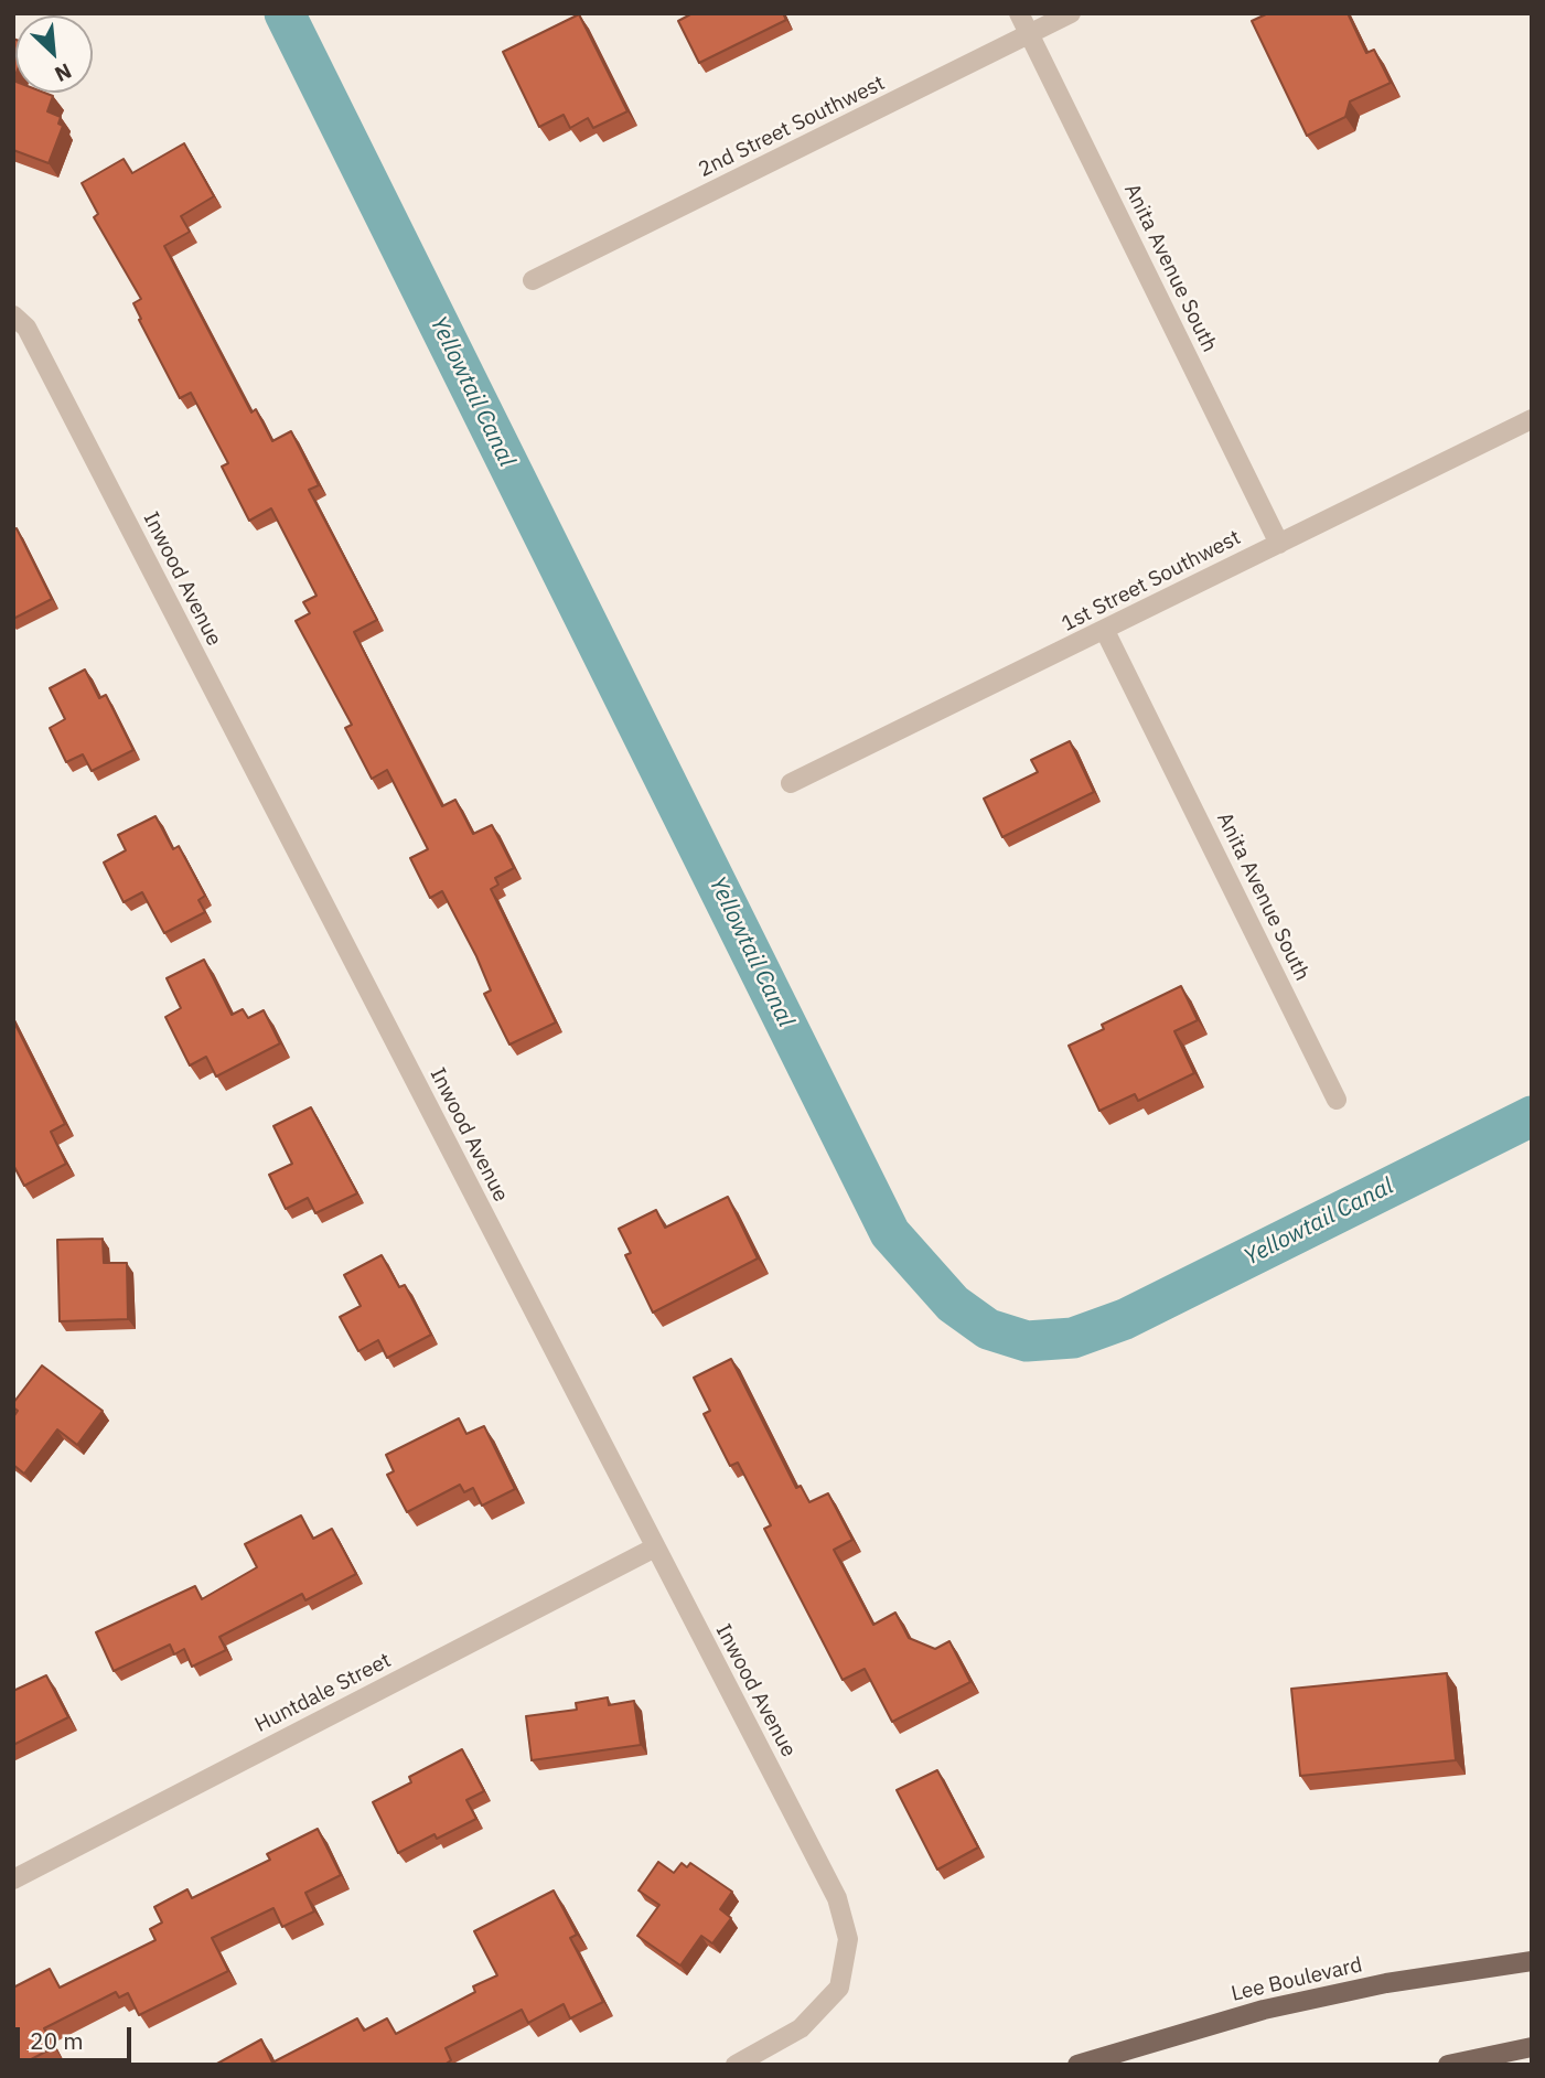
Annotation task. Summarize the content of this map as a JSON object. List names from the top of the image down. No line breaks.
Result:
{"streets":{"main road":["Lee Boulevard"],"street":["2nd Street Southwest","Anita Avenue South","Inwood Avenue","1st Street Southwest","Huntdale Street"]},"crossings":[["2nd Street Southwest","Anita Avenue South"],["Anita Avenue South","1st Street Southwest"],["Inwood Avenue","Huntdale Street"]],"water":["Yellowtail Canal"],"scale_bar":"20 m","north":"bottom right"}
